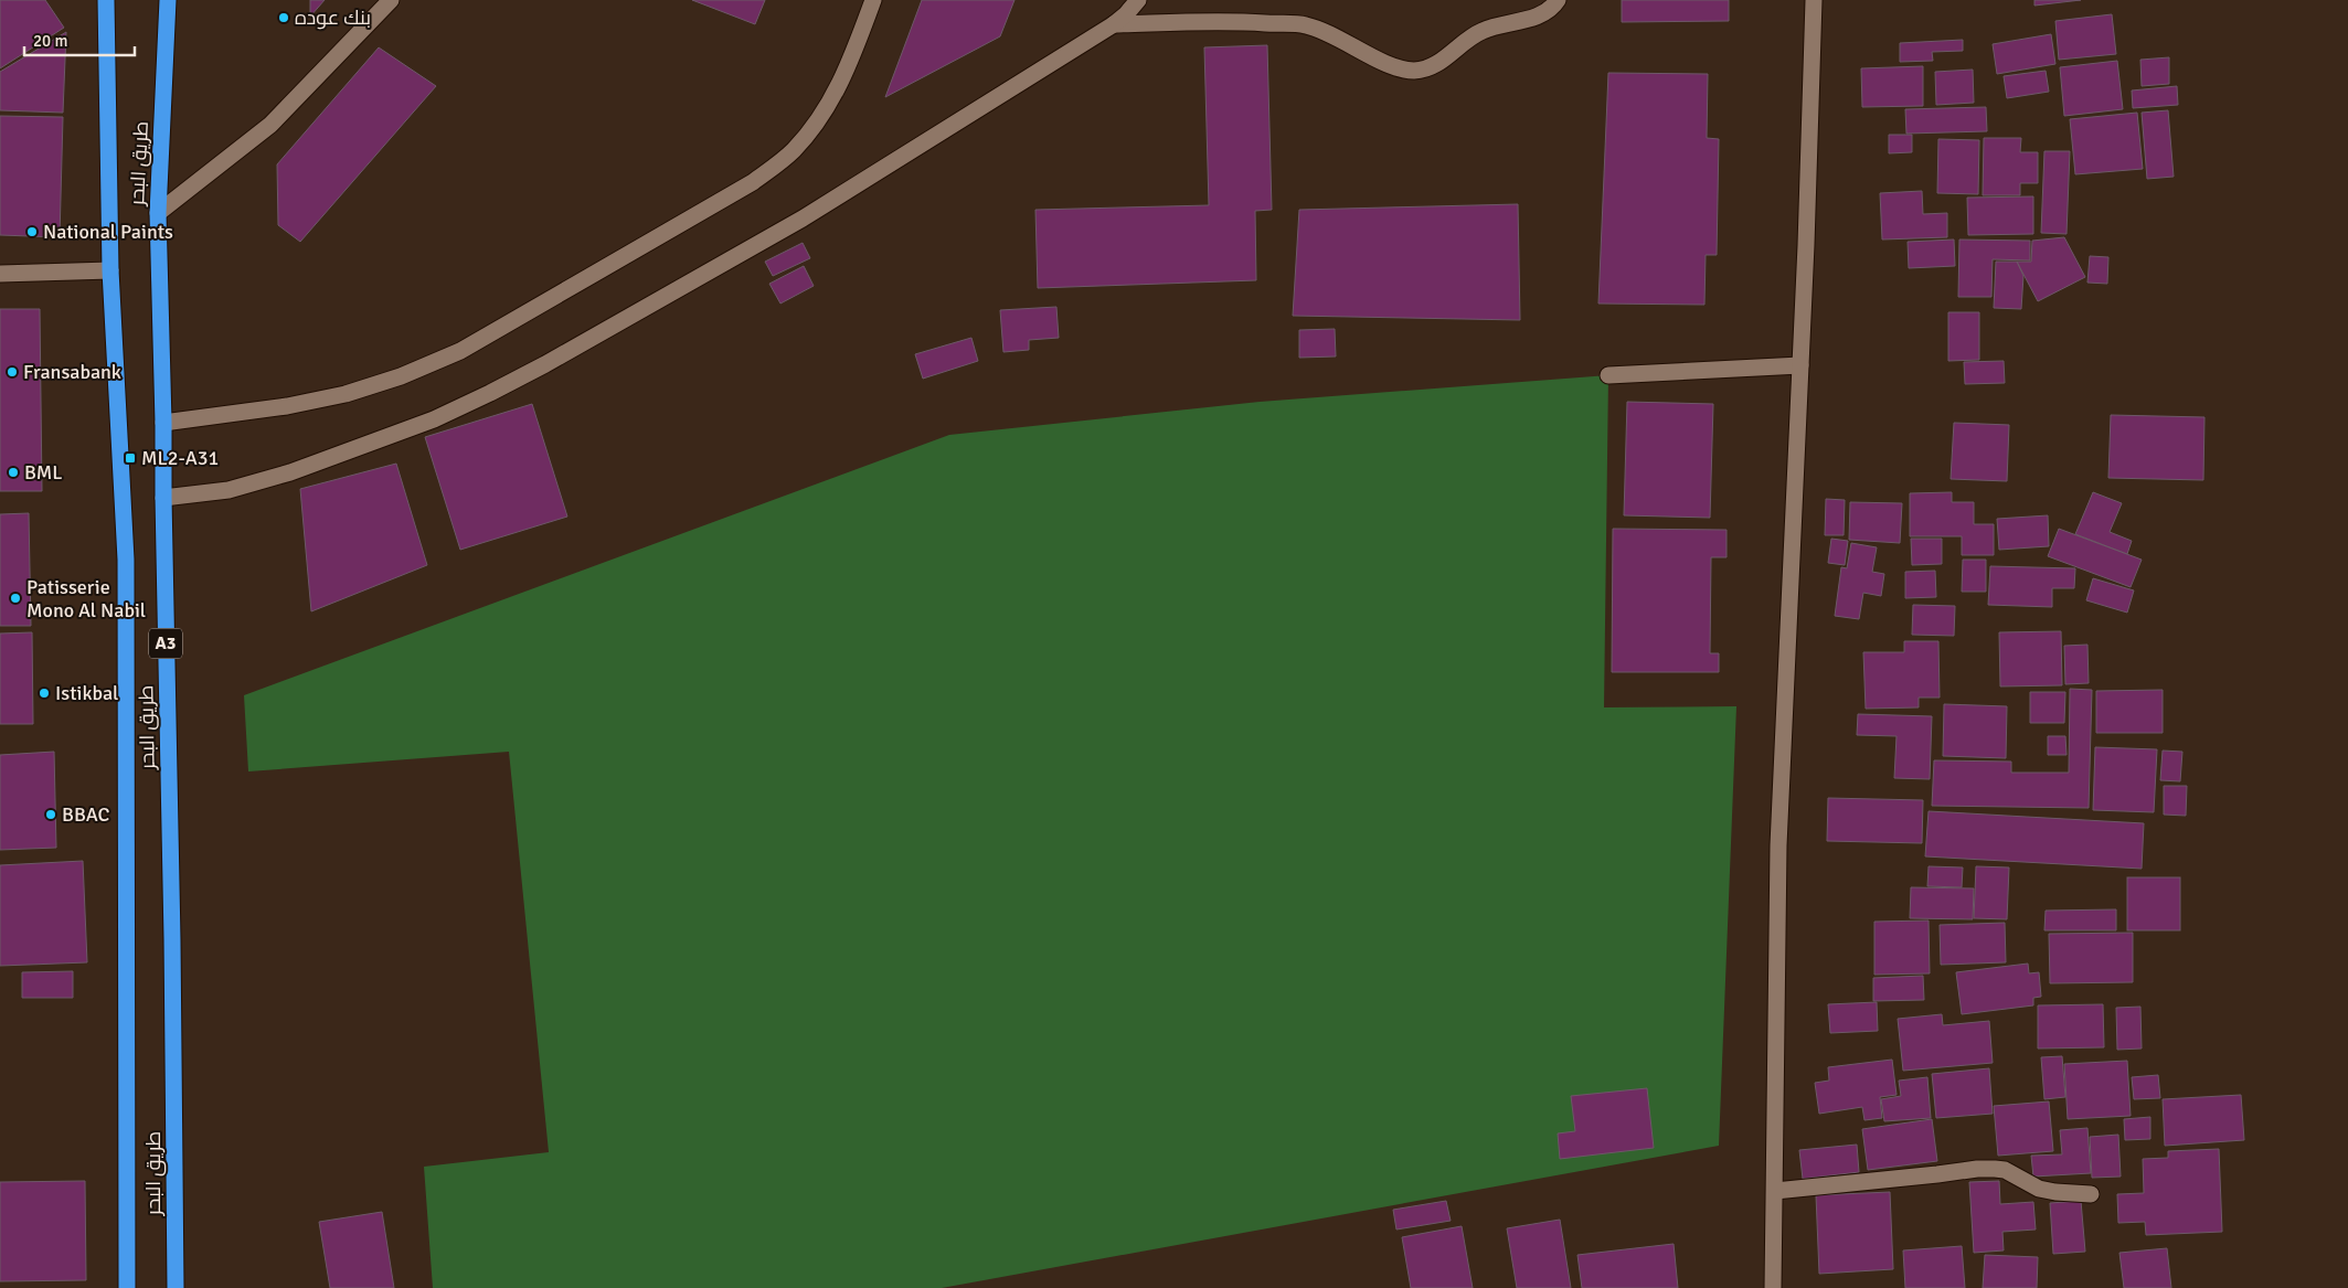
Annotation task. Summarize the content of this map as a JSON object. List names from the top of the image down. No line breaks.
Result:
{"streets":{"highway":["طريق البحر","A3"]},"places":{"other":["بنك عوده","National Paints","Fransabank","BML","Patisserie Mono Al Nabil","Istikbal","BBAC"],"transit":["ML2-A31"]},"scale_bar":"20 m"}
